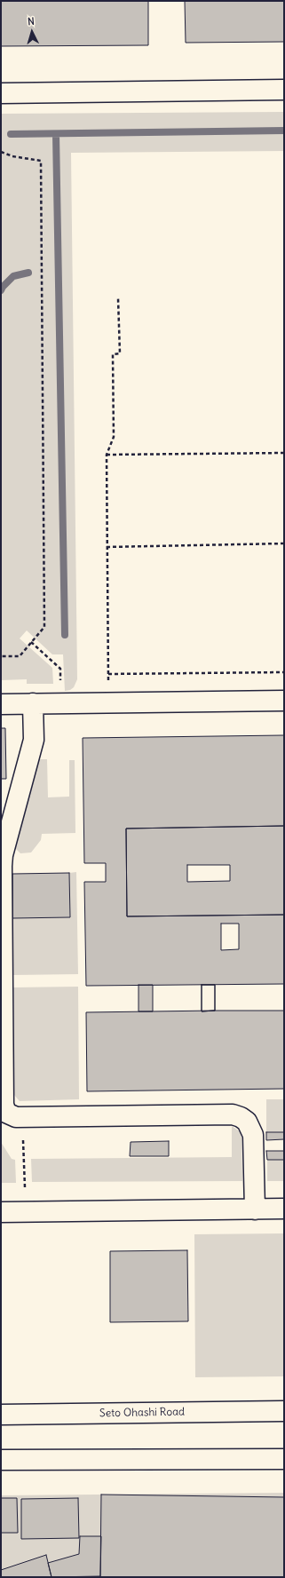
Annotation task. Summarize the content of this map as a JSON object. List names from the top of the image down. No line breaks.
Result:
{"streets":{"street":["Seto Ohashi Road"]},"north":"top"}
